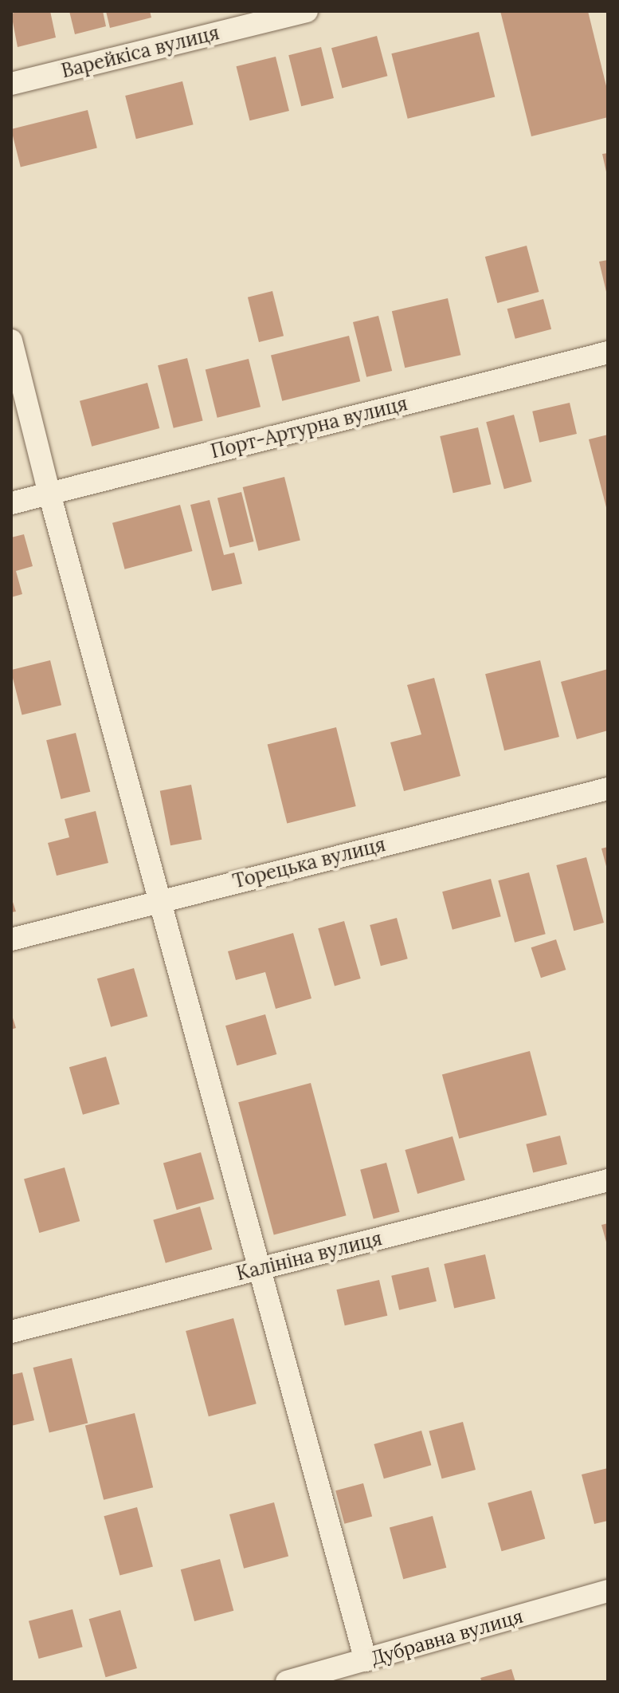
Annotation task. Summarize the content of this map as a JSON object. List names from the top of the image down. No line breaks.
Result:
{"streets":{"street":["Варейкіса вулиця","Порт-Артурна вулиця","Торецька вулиця","Калініна вулиця","Дубравна вулиця"]}}
